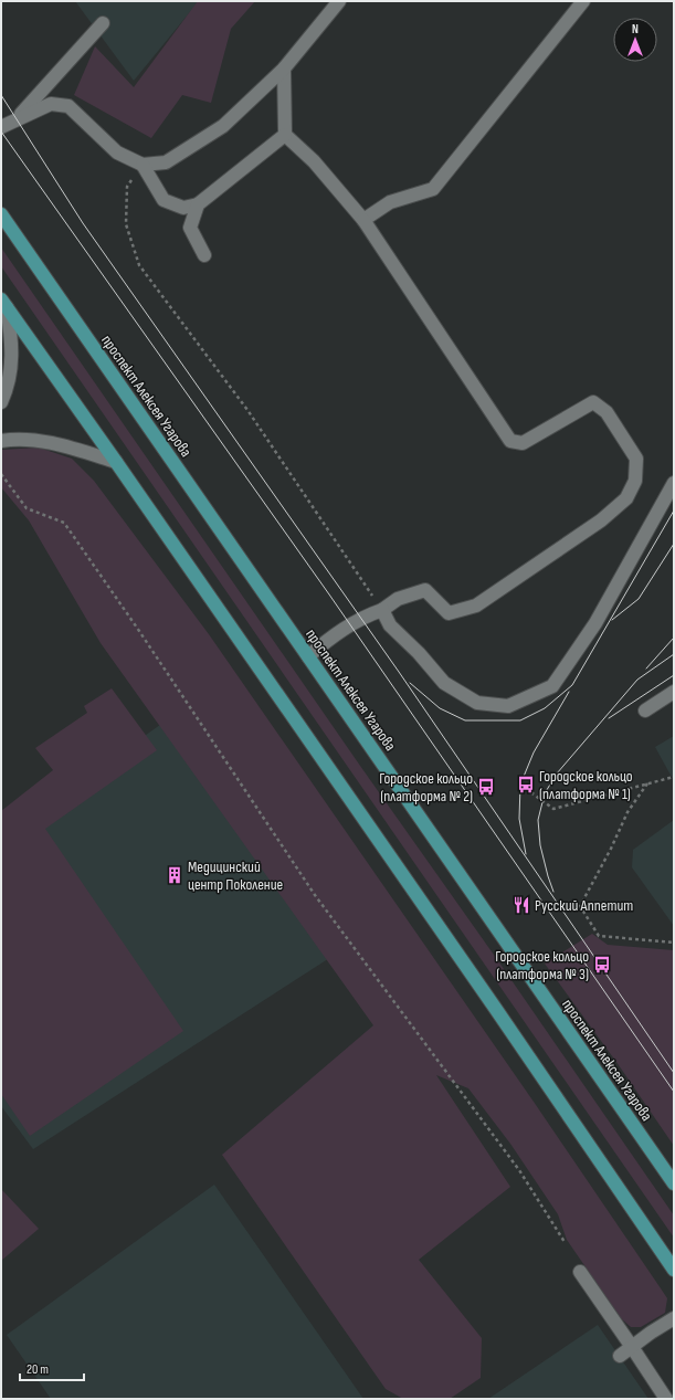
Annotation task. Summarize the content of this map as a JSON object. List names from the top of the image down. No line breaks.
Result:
{"streets":{"main road":["проспект Алексея Угарова"]},"places":{"bus stop":["Городское кольцо (платформа № 1)","Городское кольцо (платформа № 2)","Городское кольцо (платформа № 3)"],"building":["Медицинский центр Поколение"],"restaurant":["Русский Аппетит"]},"scale_bar":"20 m","north":"top"}
